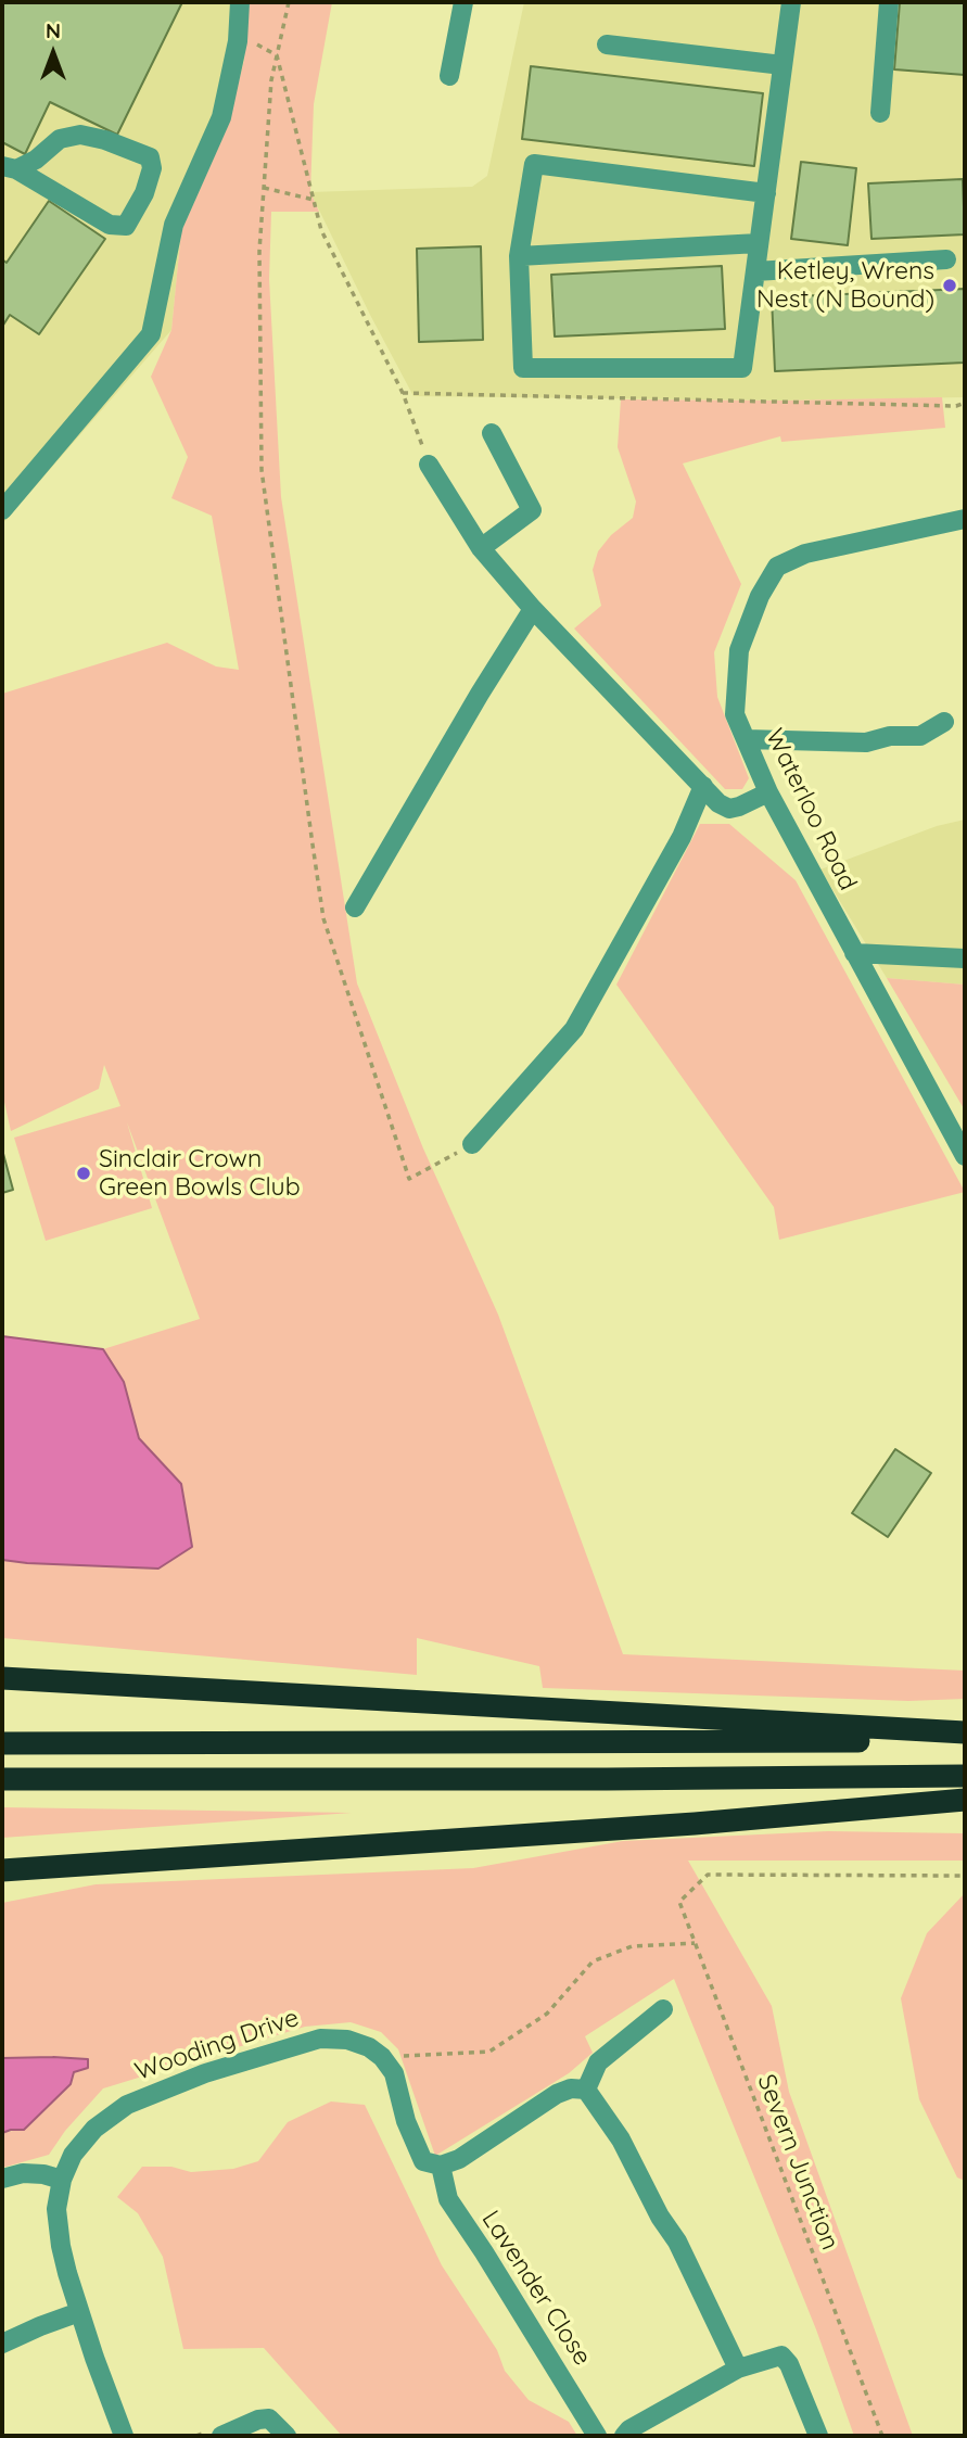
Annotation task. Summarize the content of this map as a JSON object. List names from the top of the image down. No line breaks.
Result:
{"streets":{"street":["Waterloo Road","Wooding Drive","Lavender Close"],"path":["Severn Junction"]},"places":["Ketley, Wrens Nest (N Bound)","Sinclair Crown Green Bowls Club"],"north":"top"}
